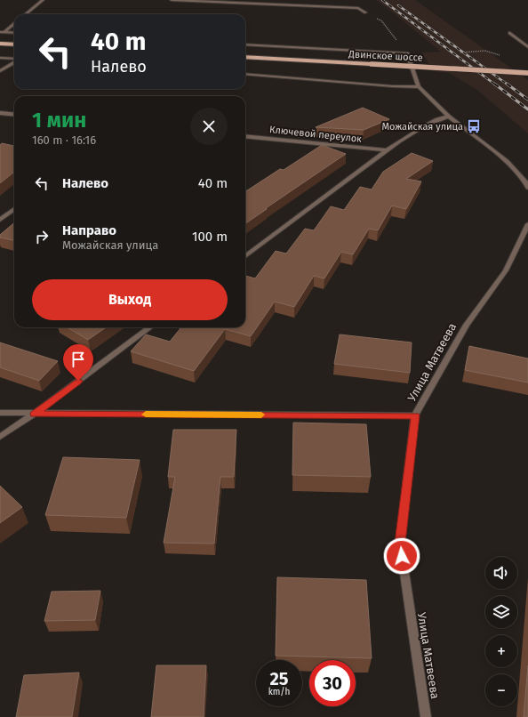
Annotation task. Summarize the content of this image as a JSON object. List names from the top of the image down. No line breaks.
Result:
{"streets":{"main road":["Двинское шоссе"],"street":["Ключевой переулок","Улица Матвеева"]},"places":{"bus stop":["Можайская улица"]},"page":{"turn":["40 m","Налево"],"heading":["1 мин","160 m · 16:16"],"list":[{"name":"Налево","value":"40 m"},{"name":"Направо","note":"Можайская улица","value":"100 m"}],"buttons":"Выход","map_buttons":["+","−"],"speed":"25 km/h","limit":"30"}}
